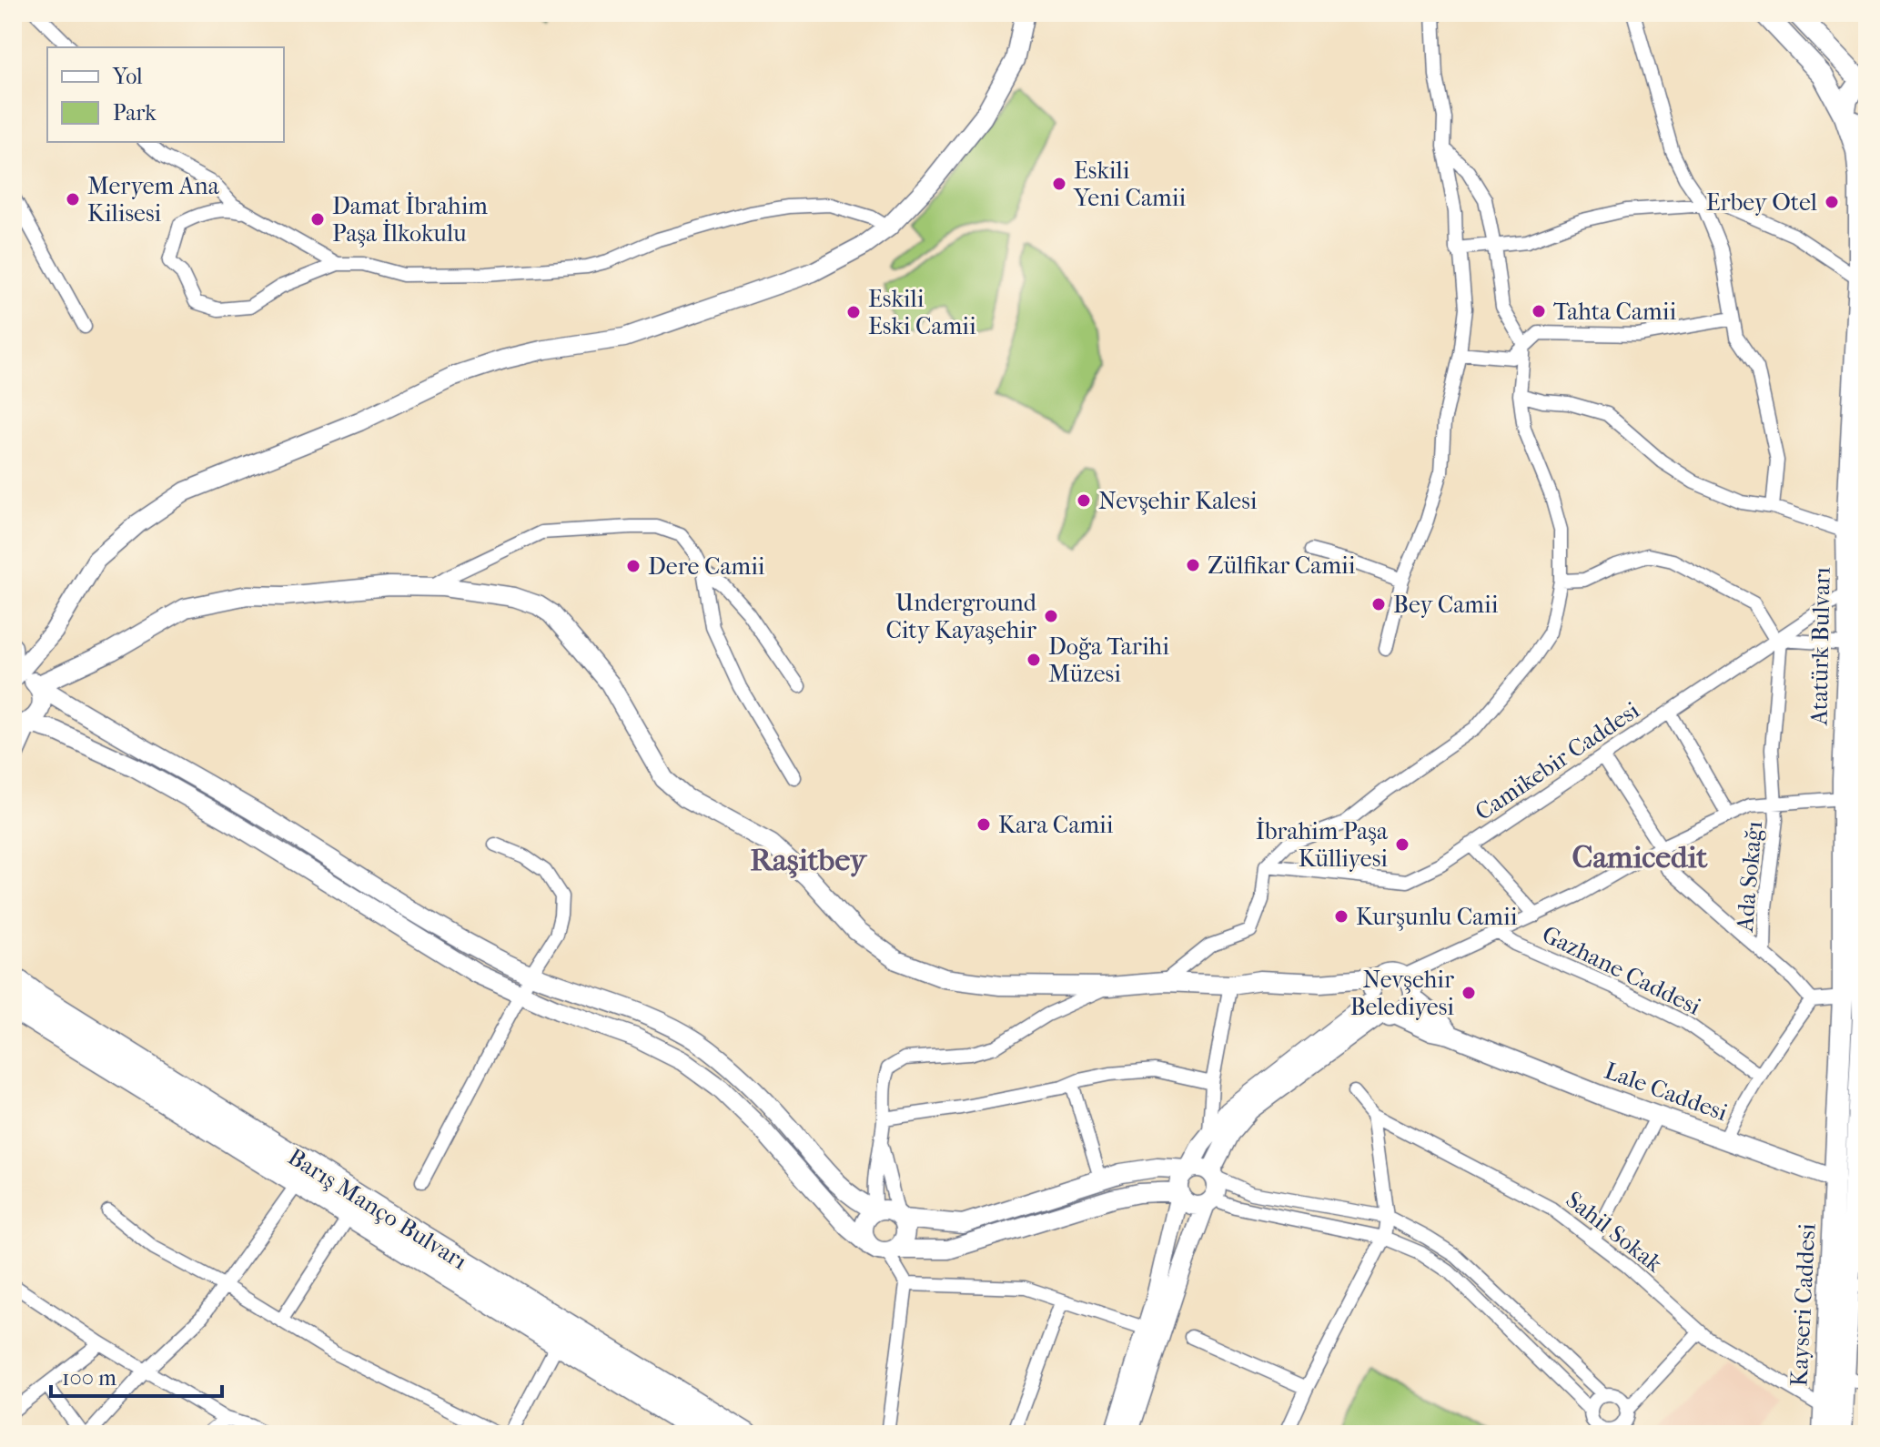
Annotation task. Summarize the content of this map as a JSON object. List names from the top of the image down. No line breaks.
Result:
{"streets":{"highway":["Barış Manço Bulvarı"],"main road":["Atatürk Bulvarı","Lale Caddesi","Kayseri Caddesi"],"street":["Camikebir Caddesi","Ada Sokağı","Gazhane Caddesi","Sahil Sokak"]},"crossings":[["Atatürk Bulvarı","Camikebir Caddesi"],["Atatürk Bulvarı","Lale Caddesi"],["Atatürk Bulvarı","Kayseri Caddesi"],["Camikebir Caddesi","Ada Sokağı"],["Lale Caddesi","Kayseri Caddesi"],["Sahil Sokak","Kayseri Caddesi"]],"districts":["Camicedit","Raşitbey"],"places":["Eskili Yeni Camii","Meryem Ana Kilisesi","Erbey Otel","Damat İbrahim Paşa İlkokulu","Tahta Camii","Eskili Eski Camii","Nevşehir Kalesi","Zülfikar Camii","Dere Camii","Bey Camii","Underground City Kayaşehir","Doğa Tarihi Müzesi","Kara Camii","İbrahim Paşa Külliyesi","Kurşunlu Camii","Nevşehir Belediyesi"],"legend":["Yol","Park"],"scale_bar":"100 m"}
